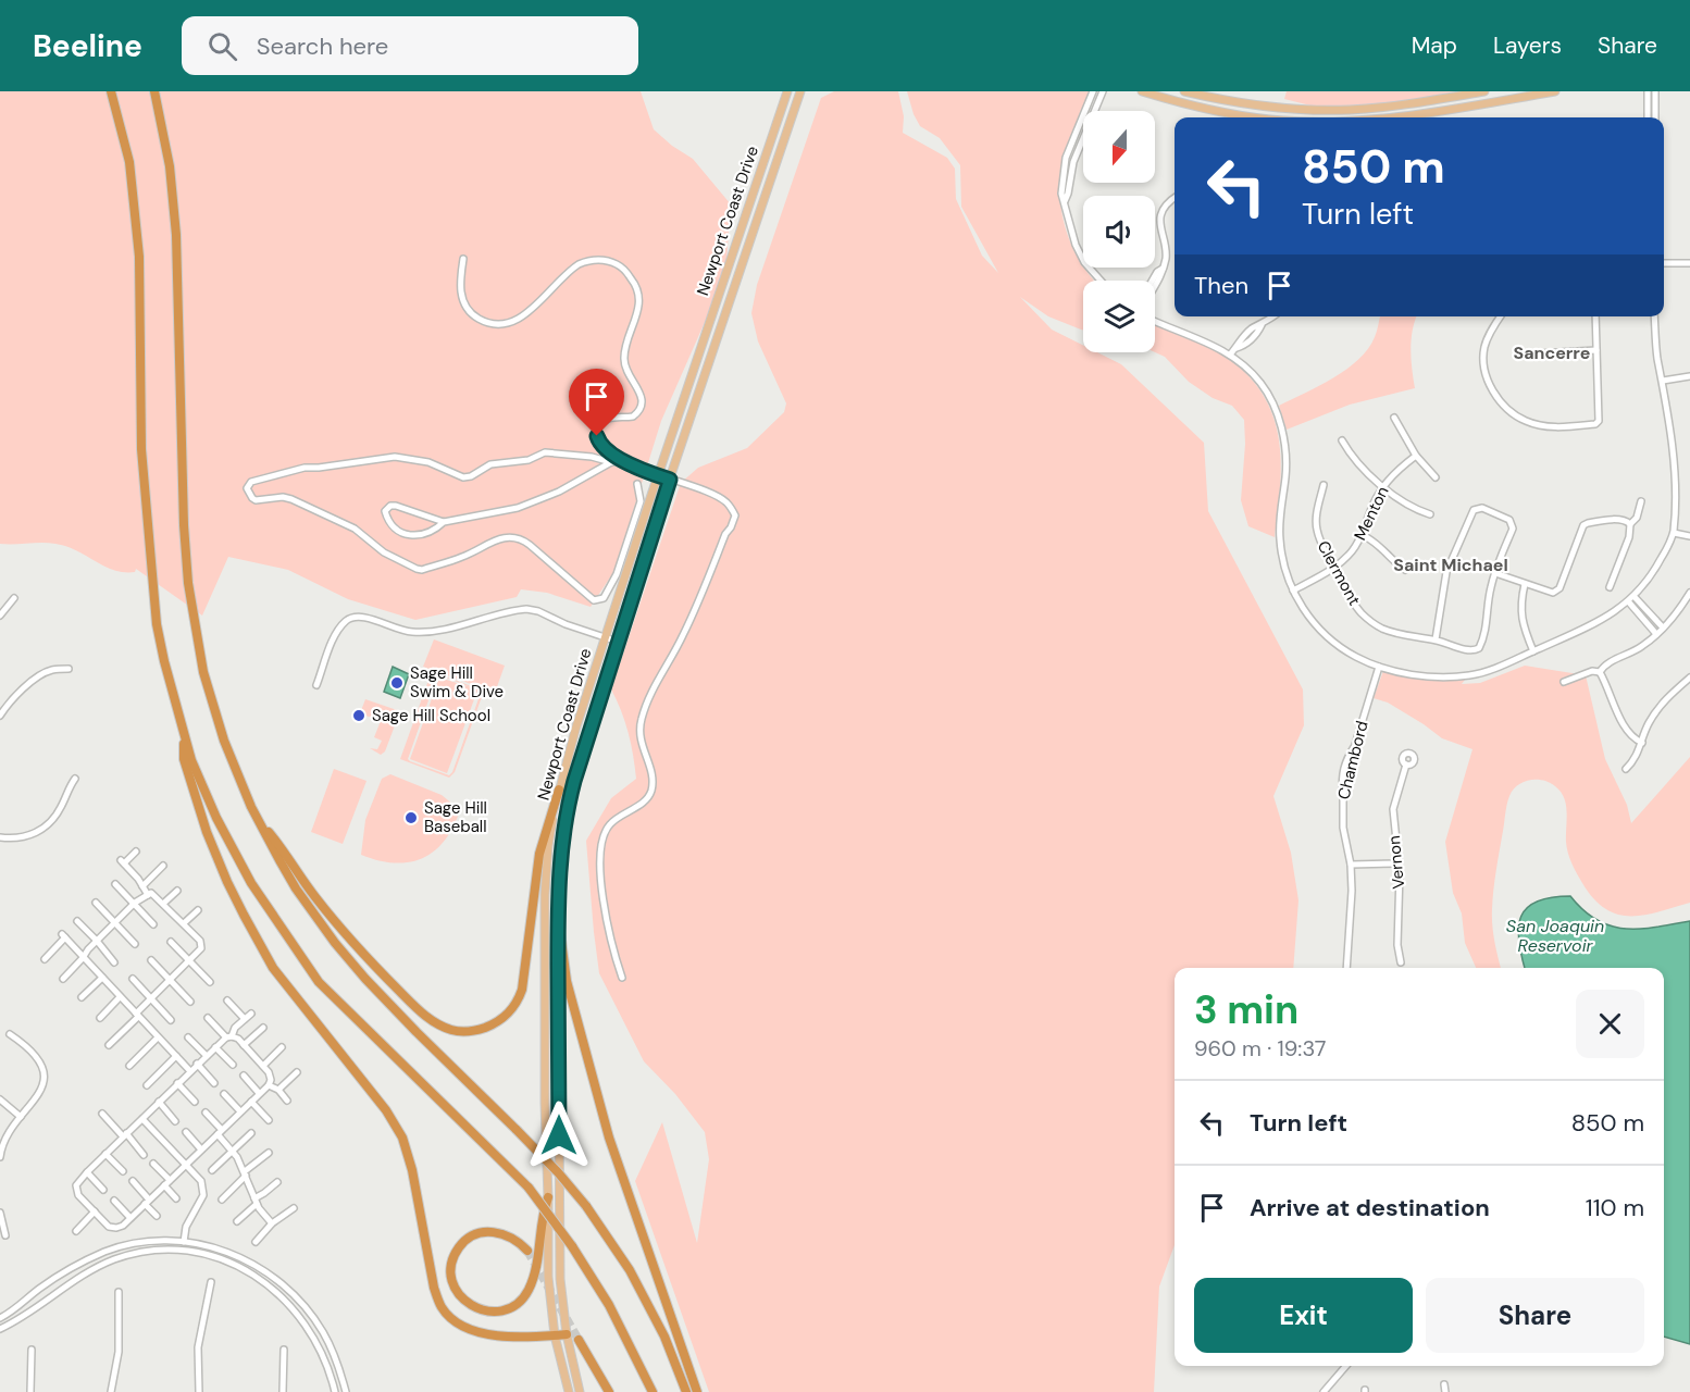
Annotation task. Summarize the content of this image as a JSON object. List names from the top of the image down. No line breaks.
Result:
{"streets":{"main road":["Newport Coast Drive"],"street":["Menton","Clermont","Chambord","Vernon"]},"crossings":[["Menton","Clermont"]],"districts":["Sancerre","Saint Michael"],"water":["San Joaquin Reservoir"],"places":["Sage Hill Swim & Dive","Sage Hill School","Sage Hill Baseball"],"north":"bottom","page":{"header":"Beeline","search":"Search here","nav":["Map","Layers","Share"],"turn":["850 m","Turn left"],"then":"Then","heading":["3 min","960 m · 19:37"],"list":[{"name":"Turn left","value":"850 m"},{"name":"Arrive at destination","value":"110 m"}],"buttons":["Exit","Share"]}}
